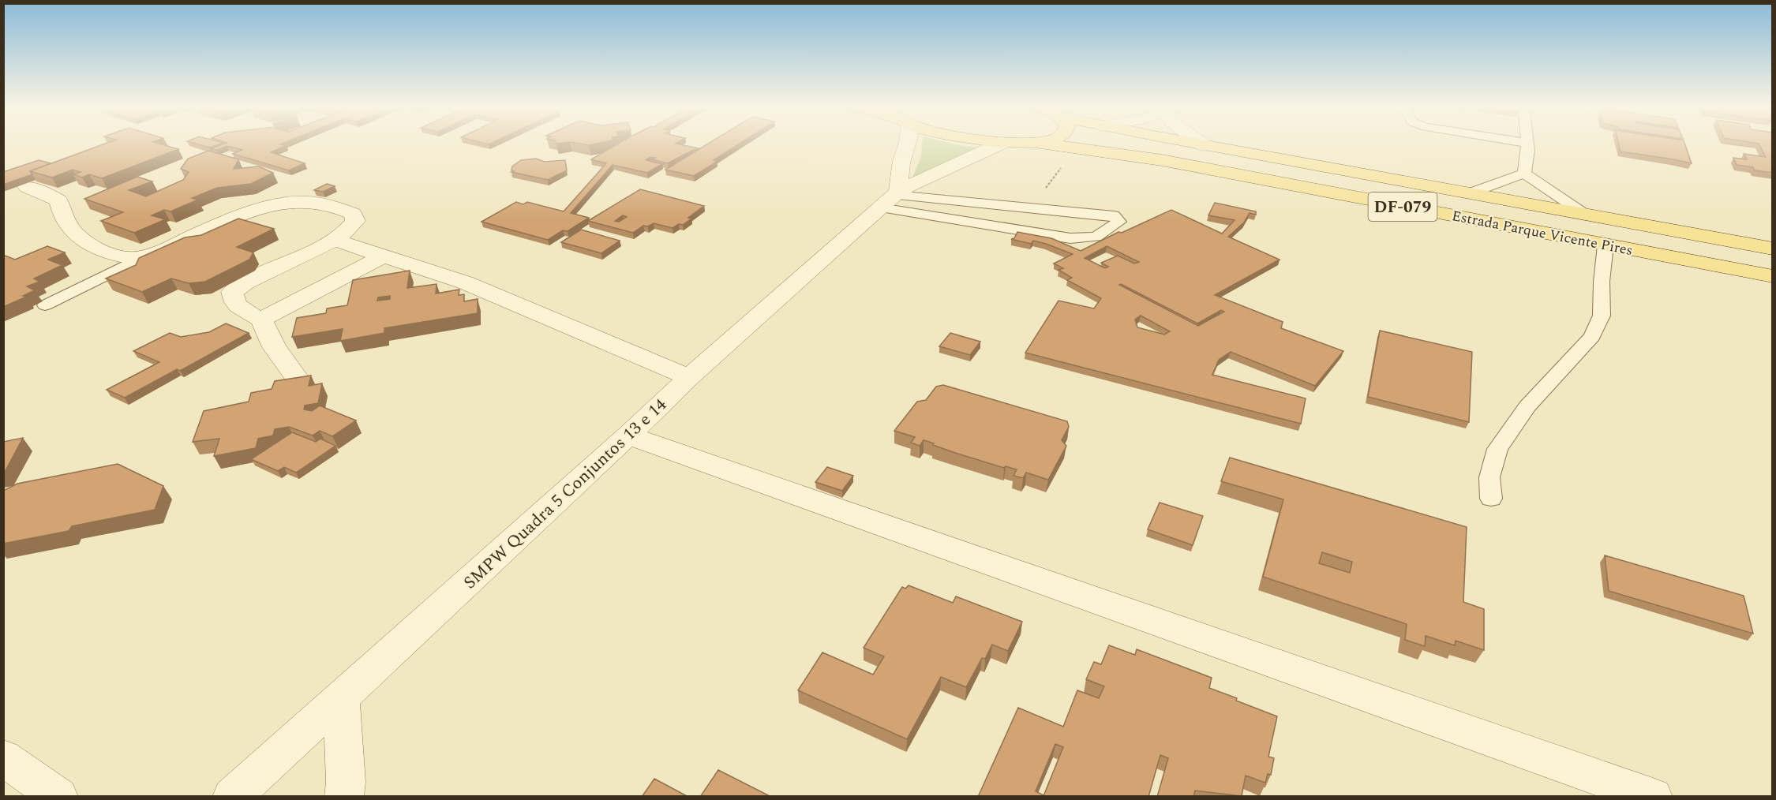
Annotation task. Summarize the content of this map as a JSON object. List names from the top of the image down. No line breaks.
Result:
{"streets":{"main road":["DF-079","Estrada Parque Vicente Pires"],"street":["SMPW Quadra 5 Conjuntos 13 e 14"]}}
